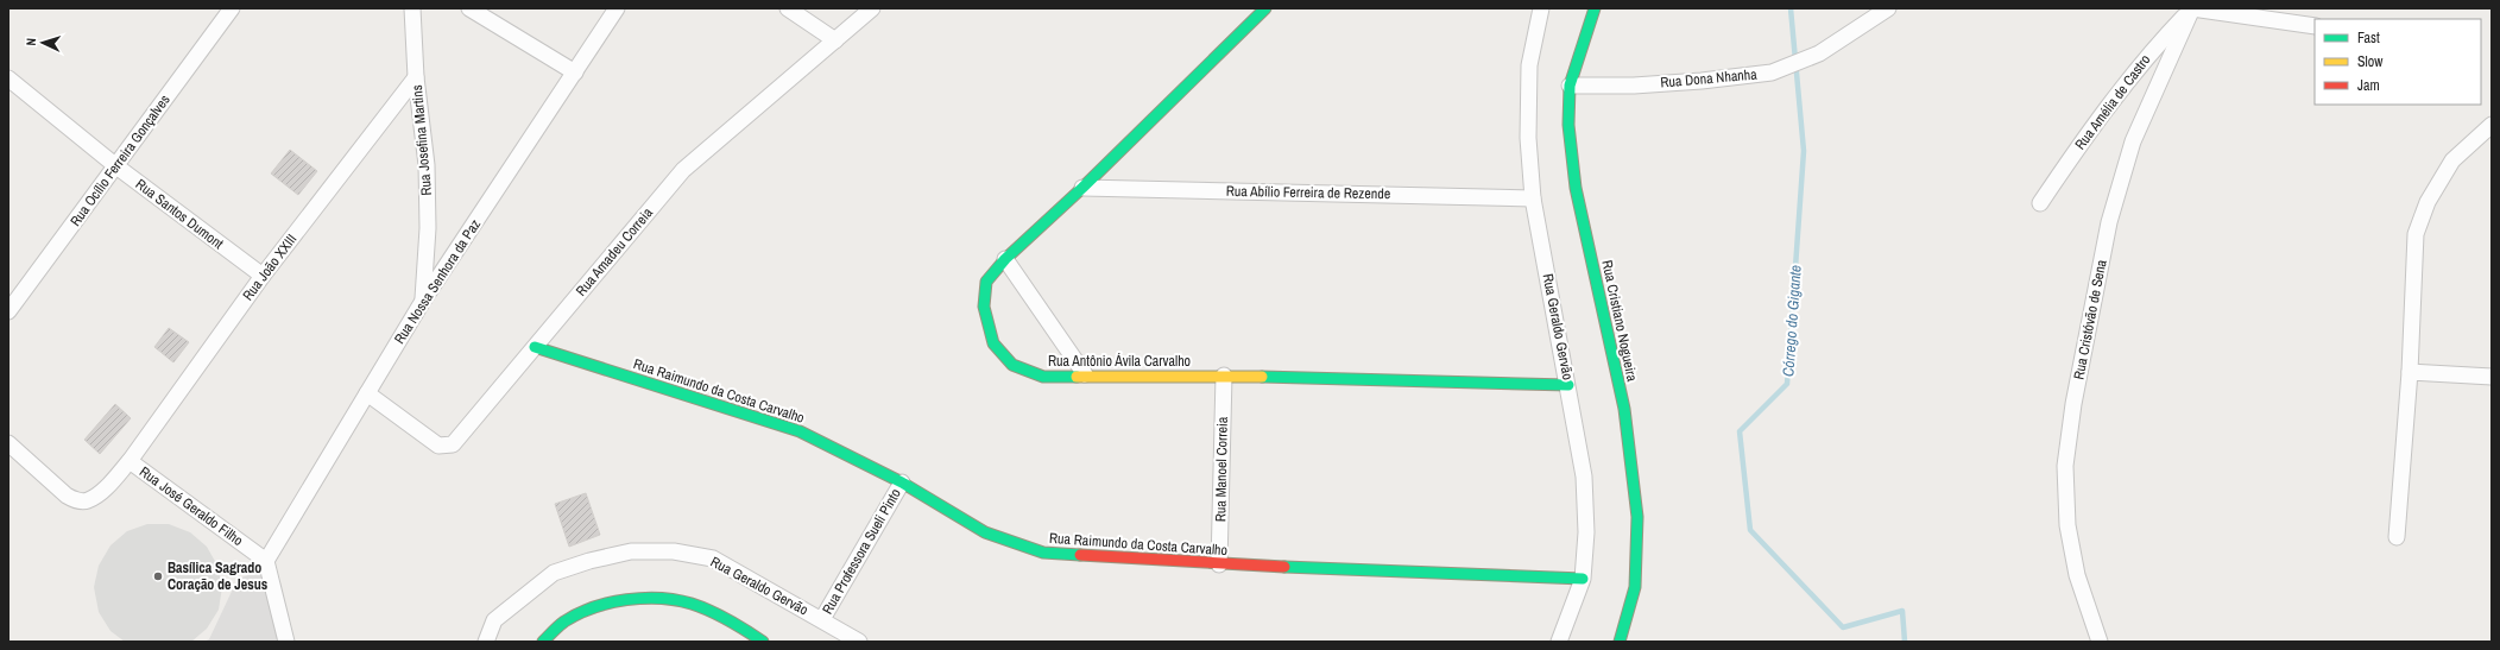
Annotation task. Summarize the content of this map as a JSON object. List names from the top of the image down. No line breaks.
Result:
{"streets":{"main road":["Rua Cristiano Nogueira","Rua Antônio Ávila Carvalho","Rua Raimundo da Costa Carvalho"],"street":["Rua Dona Nhanha","Rua Amélia de Castro","Rua Josefina Martins","Rua Ocílio Ferreira Gonçalves","Rua Abílio Ferreira de Rezende","Rua Santos Dumont","Rua Amadeu Correia","Rua João XXIII","Rua Nossa Senhora da Paz","Rua Cristóvão de Sena","Rua Geraldo Gervão","Rua Manoel Correia","Rua José Geraldo Filho","Rua Professora Sueli Pinto"]},"crossings":[["Rua Dona Nhanha","Rua Cristiano Nogueira"],["Rua Amélia de Castro","Rua Cristóvão de Sena"],["Rua Josefina Martins","Rua João XXIII"],["Rua Josefina Martins","Rua Nossa Senhora da Paz"],["Rua Ocílio Ferreira Gonçalves","Rua Santos Dumont"],["Rua Abílio Ferreira de Rezende","Rua Geraldo Gervão"],["Rua Abílio Ferreira de Rezende","Rua Antônio Ávila Carvalho"],["Rua Santos Dumont","Rua João XXIII"],["Rua Amadeu Correia","Rua Nossa Senhora da Paz"],["Rua Amadeu Correia","Rua Raimundo da Costa Carvalho"],["Rua João XXIII","Rua José Geraldo Filho"],["Rua Nossa Senhora da Paz","Rua José Geraldo Filho"],["Rua Geraldo Gervão","Rua Antônio Ávila Carvalho"],["Rua Geraldo Gervão","Rua Raimundo da Costa Carvalho"],["Rua Geraldo Gervão","Rua Professora Sueli Pinto"],["Rua Antônio Ávila Carvalho","Rua Manoel Correia"],["Rua Raimundo da Costa Carvalho","Rua Manoel Correia"],["Rua Raimundo da Costa Carvalho","Rua Professora Sueli Pinto"]],"water":["Córrego do Gigante"],"places":["Basílica Sagrado Coração de Jesus"],"legend":["Fast","Slow","Jam"],"north":"left"}
